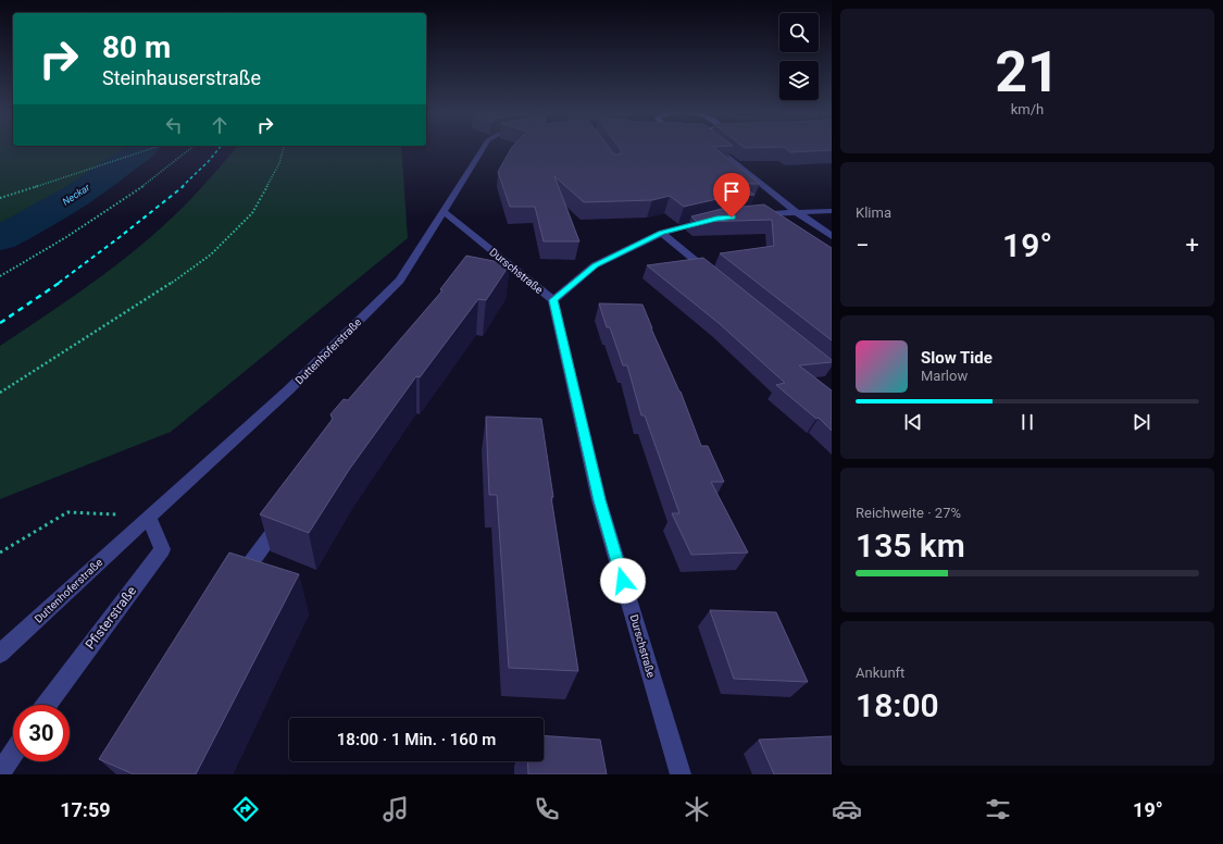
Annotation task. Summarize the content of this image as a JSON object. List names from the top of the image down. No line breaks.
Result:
{"streets":{"street":["Durschstraße","Duttenhoferstraße","Pfisterstraße"]},"crossings":[["Durschstraße","Duttenhoferstraße"],["Duttenhoferstraße","Pfisterstraße"]],"water":["Neckar"],"page":{"tile":[["21","km/h"],"Klima",["Reichweite · 27%","135 km"],["Ankunft","18:00"]],"turn":["80 m","Steinhauserstraße"],"heat":["−","19°","+"],"song":["Slow Tide","Marlow"],"limit":"30","trip":"18:00 · 1 Min. · 160 m","tabs":["17:59","19°"]}}
